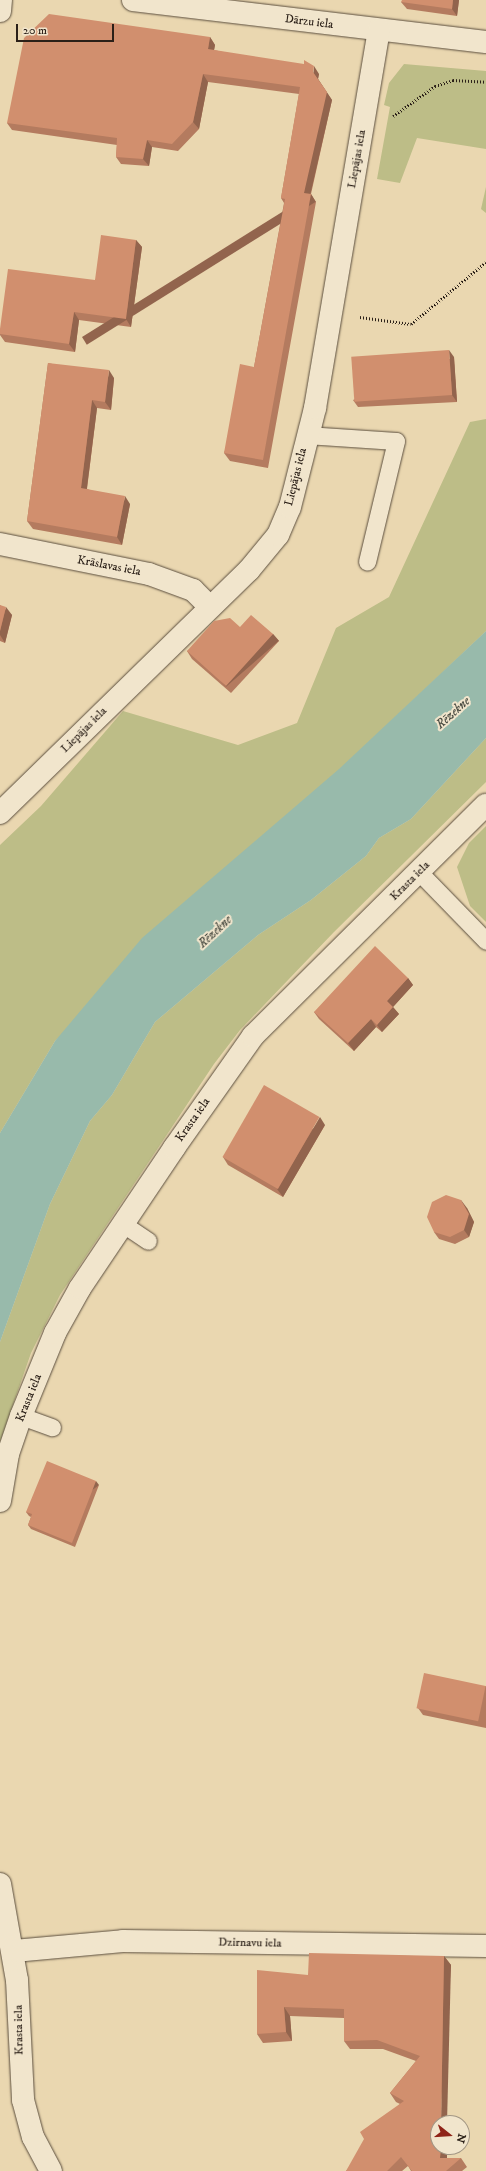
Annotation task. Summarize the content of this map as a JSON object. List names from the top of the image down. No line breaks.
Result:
{"streets":{"street":["Dārzu iela","Liepājas iela","Krāslavas iela","Krasta iela","Dzirnavu iela"]},"crossings":[["Dārzu iela","Liepājas iela"],["Liepājas iela","Krāslavas iela"],["Krasta iela","Dzirnavu iela"]],"water":["Rēzekne"],"scale_bar":"20 m","north":"right"}
